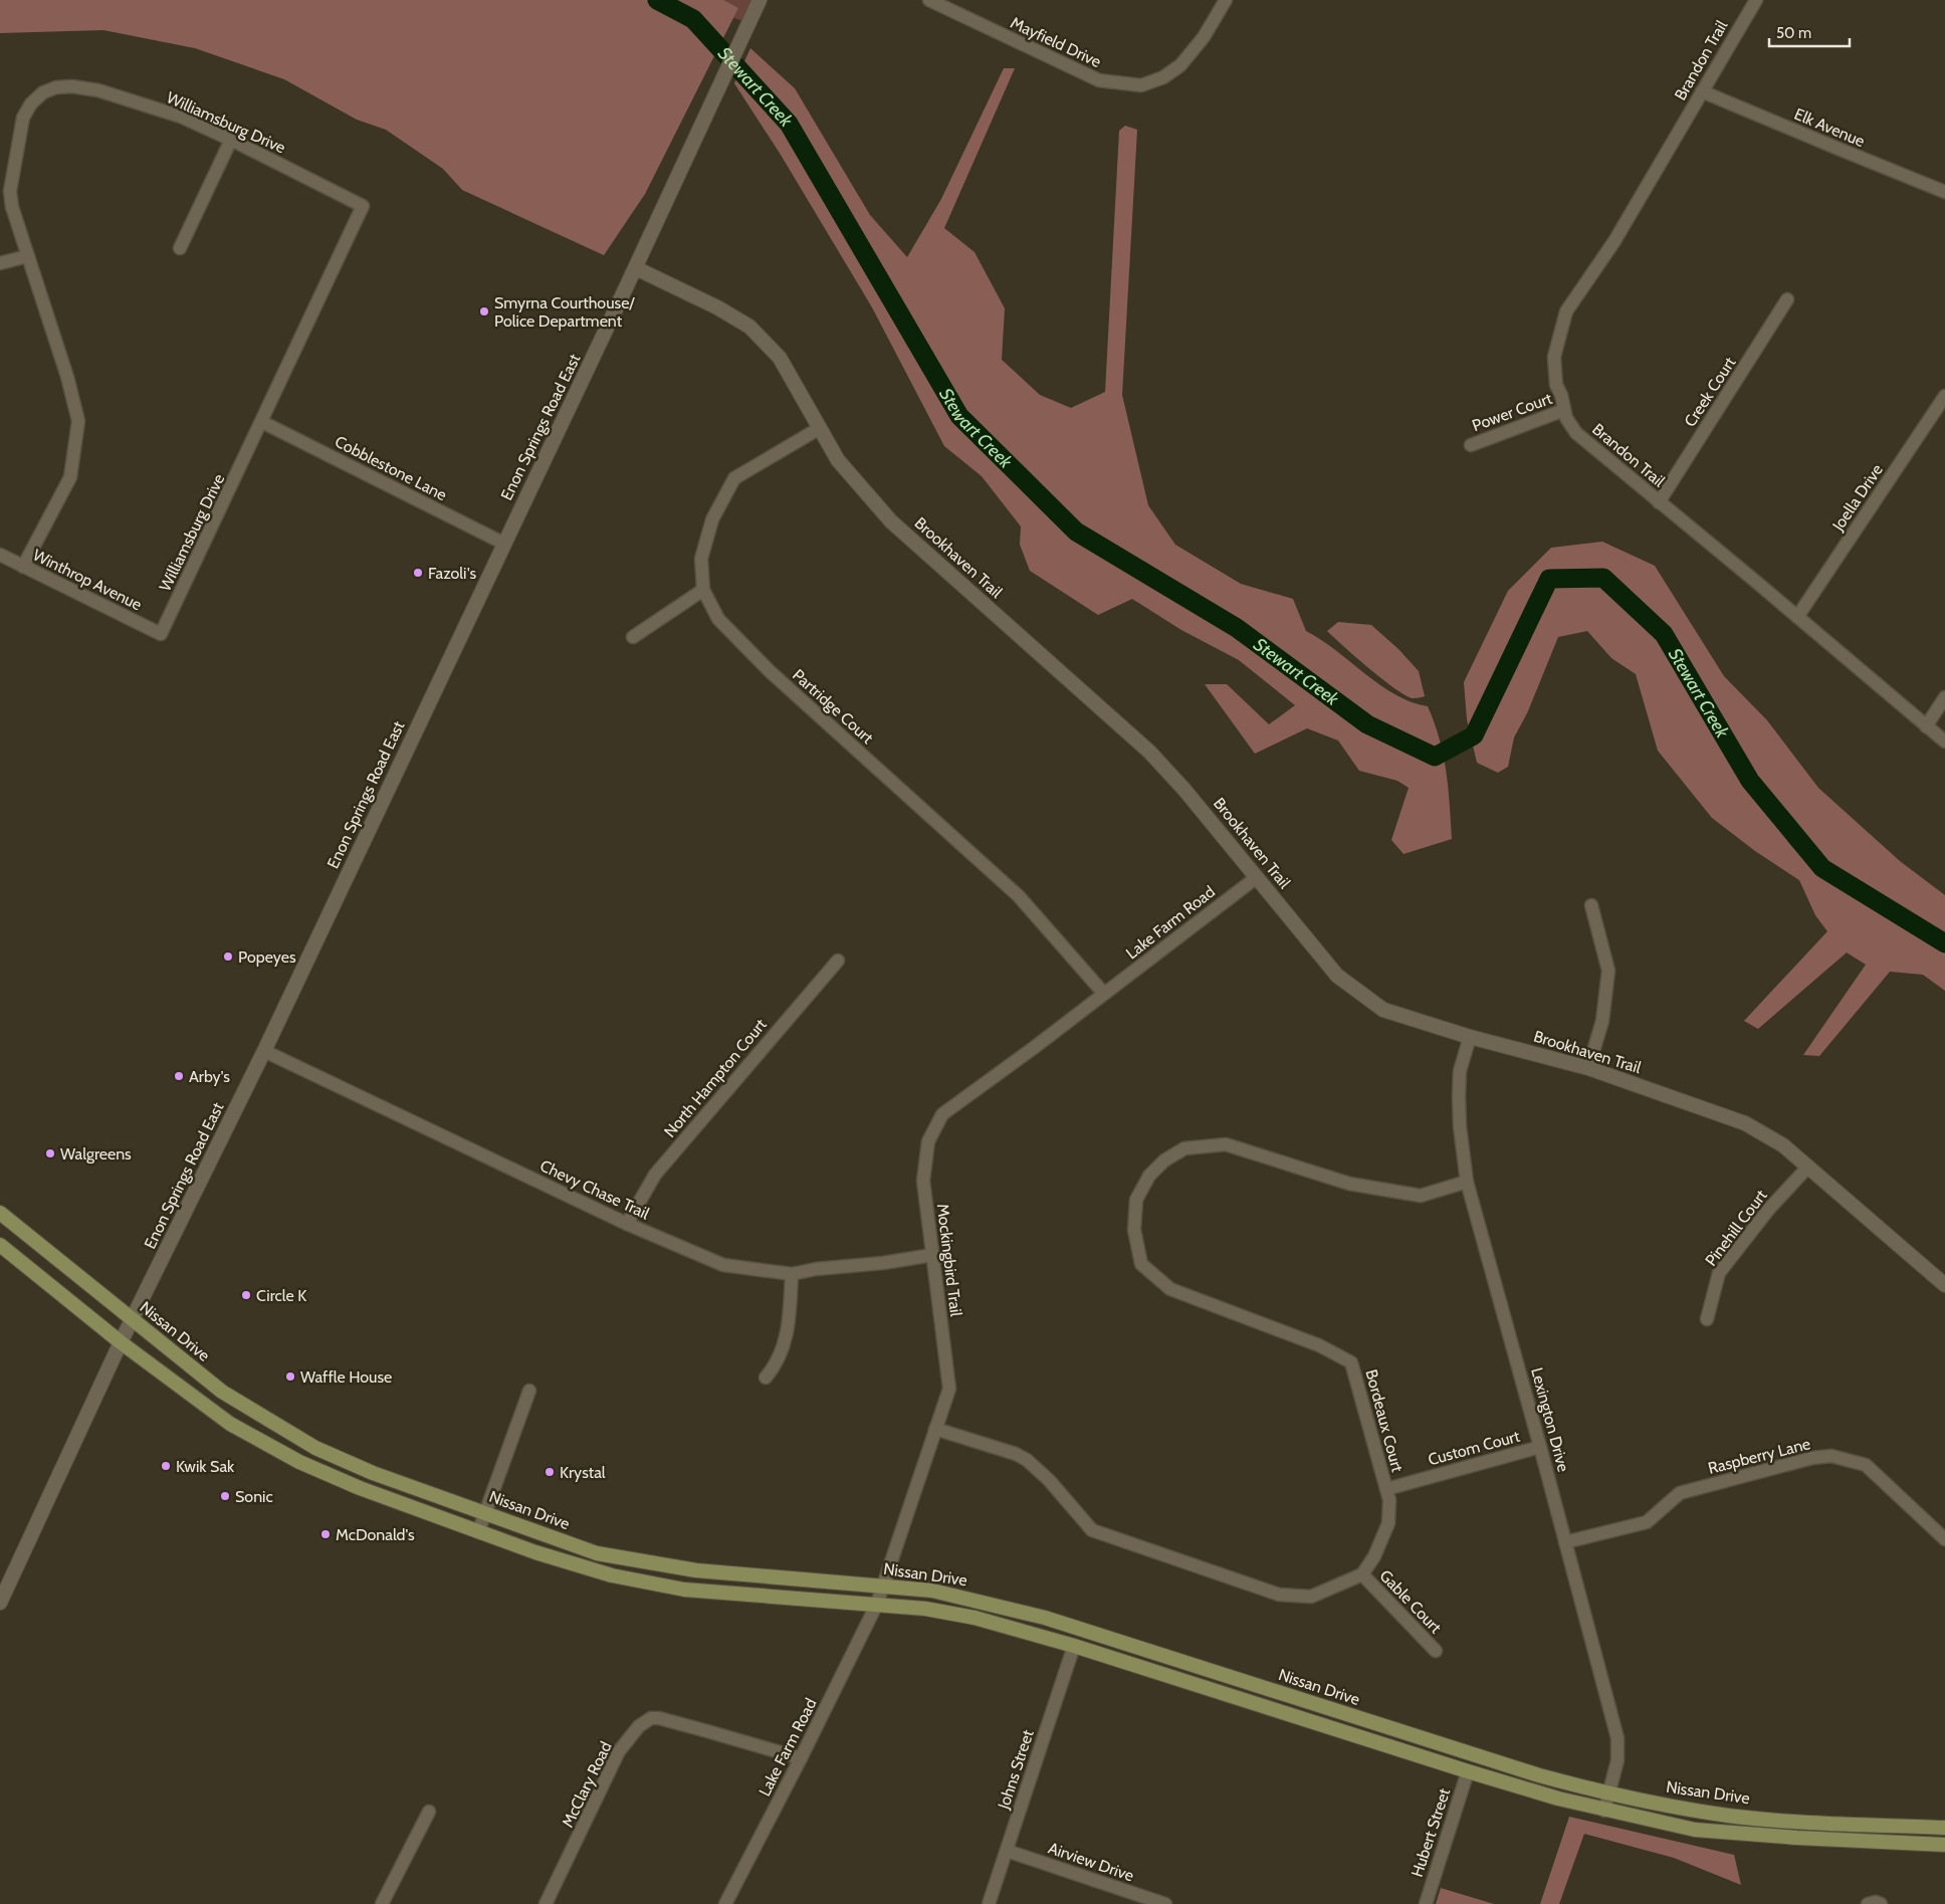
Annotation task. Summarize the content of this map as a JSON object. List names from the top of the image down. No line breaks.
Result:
{"streets":{"main road":["Nissan Drive"],"street":["Mayfield Drive","Brandon Trail","Williamsburg Drive","Elk Avenue","Creek Court","Power Court","Enon Springs Road East","Cobblestone Lane","Joella Drive","Brookhaven Trail","Winthrop Avenue","Partridge Court","Lake Farm Road","North Hampton Court","Chevy Chase Trail","Pinehill Court","Mockingbird Trail","Lexington Drive","Bordeaux Court","Custom Court","Raspberry Lane","Gable Court","Johns Street","McClary Road","Hubert Street","Airview Drive"]},"crossings":[["Brandon Trail","Elk Avenue"],["Brandon Trail","Creek Court"],["Brandon Trail","Power Court"],["Brandon Trail","Joella Drive"],["Williamsburg Drive","Cobblestone Lane"],["Williamsburg Drive","Winthrop Avenue"],["Enon Springs Road East","Cobblestone Lane"],["Enon Springs Road East","Brookhaven Trail"],["Enon Springs Road East","Chevy Chase Trail"],["Enon Springs Road East","Nissan Drive"],["Brookhaven Trail","Partridge Court"],["Brookhaven Trail","Lake Farm Road"],["Brookhaven Trail","Pinehill Court"],["Brookhaven Trail","Lexington Drive"],["Partridge Court","Lake Farm Road"],["Partridge Court","Mockingbird Trail"],["Lake Farm Road","Mockingbird Trail"],["Lake Farm Road","Nissan Drive"],["Lake Farm Road","McClary Road"],["North Hampton Court","Chevy Chase Trail"],["Chevy Chase Trail","Mockingbird Trail"],["Mockingbird Trail","Nissan Drive"],["Nissan Drive","Lexington Drive"],["Nissan Drive","Johns Street"],["Nissan Drive","Hubert Street"],["Lexington Drive","Bordeaux Court"],["Lexington Drive","Custom Court"],["Lexington Drive","Raspberry Lane"],["Bordeaux Court","Custom Court"],["Bordeaux Court","Gable Court"],["Johns Street","Airview Drive"]],"water":["Stewart Creek"],"places":["Smyrna Courthouse/ Police Department","Fazoli's","Popeyes","Arby's","Walgreens","Circle K","Waffle House","Kwik Sak","Krystal","Sonic","McDonald's"],"scale_bar":"50 m"}
